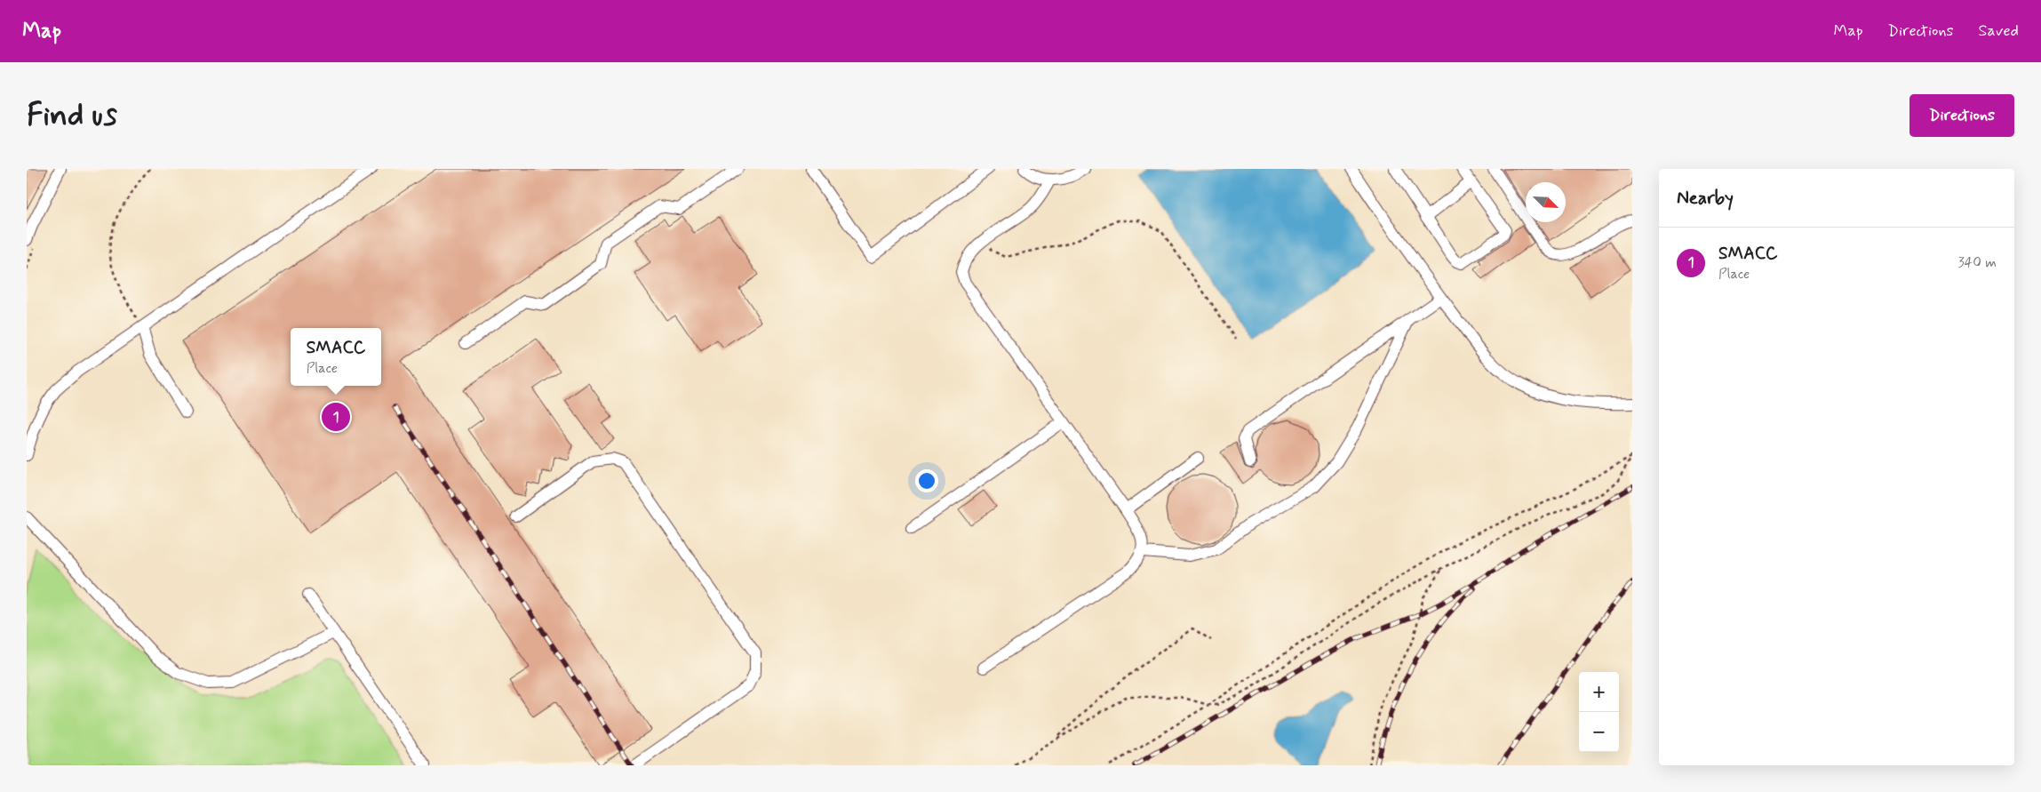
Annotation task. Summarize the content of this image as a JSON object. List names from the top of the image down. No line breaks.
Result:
{"north":"bottom right","page":{"header":"Map","nav":["Map","Directions","Saved"],"buttons":"Directions","title":"Find us","heading":"Nearby","list":[{"mark":"1","name":"SMACC","note":"Place","value":"340 m"}],"popup":["SMACC","Place"],"pins":"1","map_buttons":["+","−"]}}
